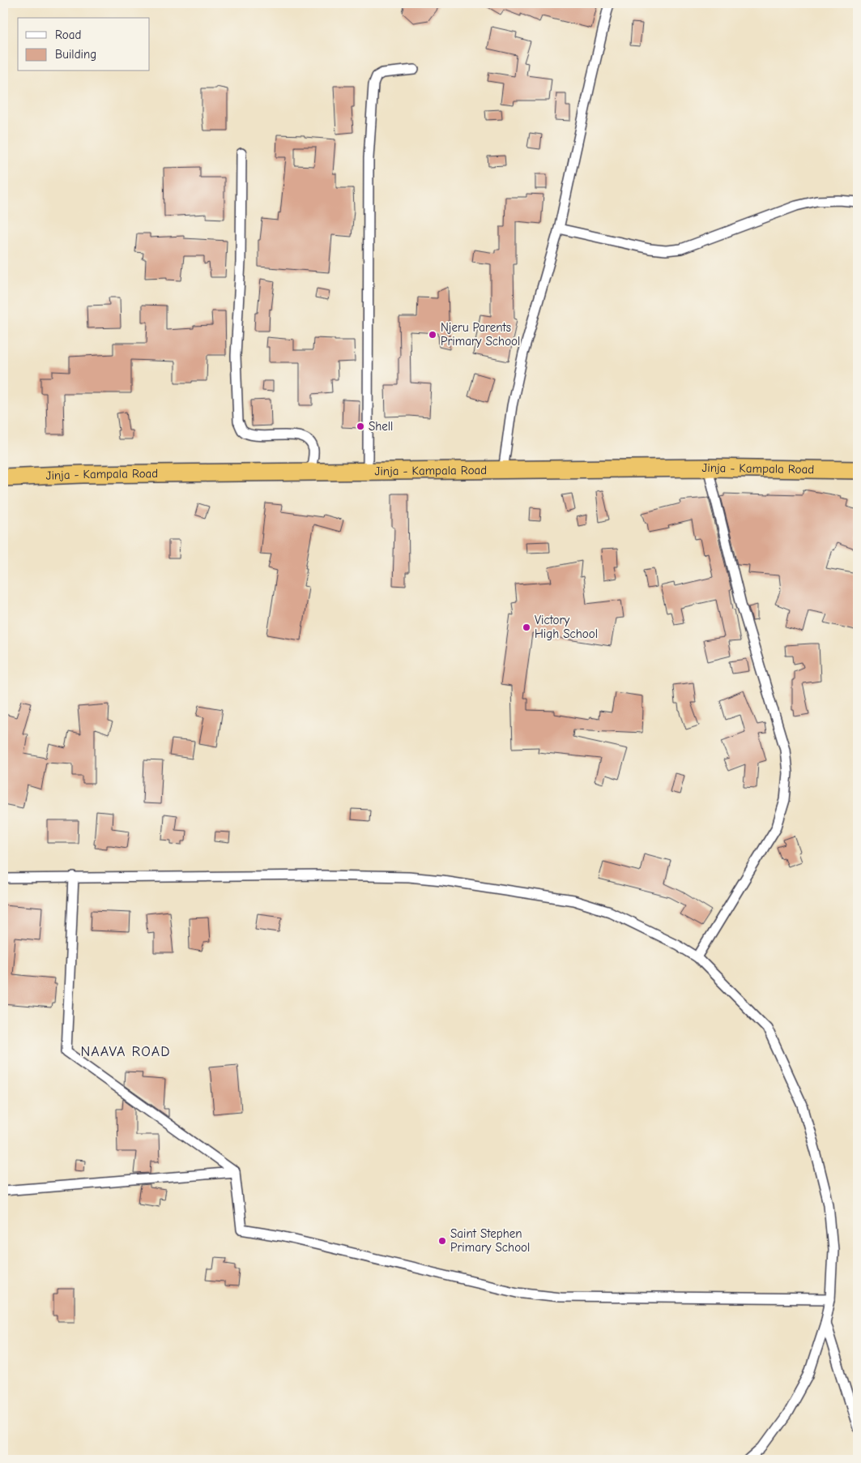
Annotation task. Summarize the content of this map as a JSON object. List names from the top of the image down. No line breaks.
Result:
{"streets":{"highway":["Jinja - Kampala Road"]},"districts":["NAAVA ROAD"],"places":["Njeru Parents Primary School","Shell","Victory High School","Saint Stephen Primary School"],"legend":["Road","Building"]}
